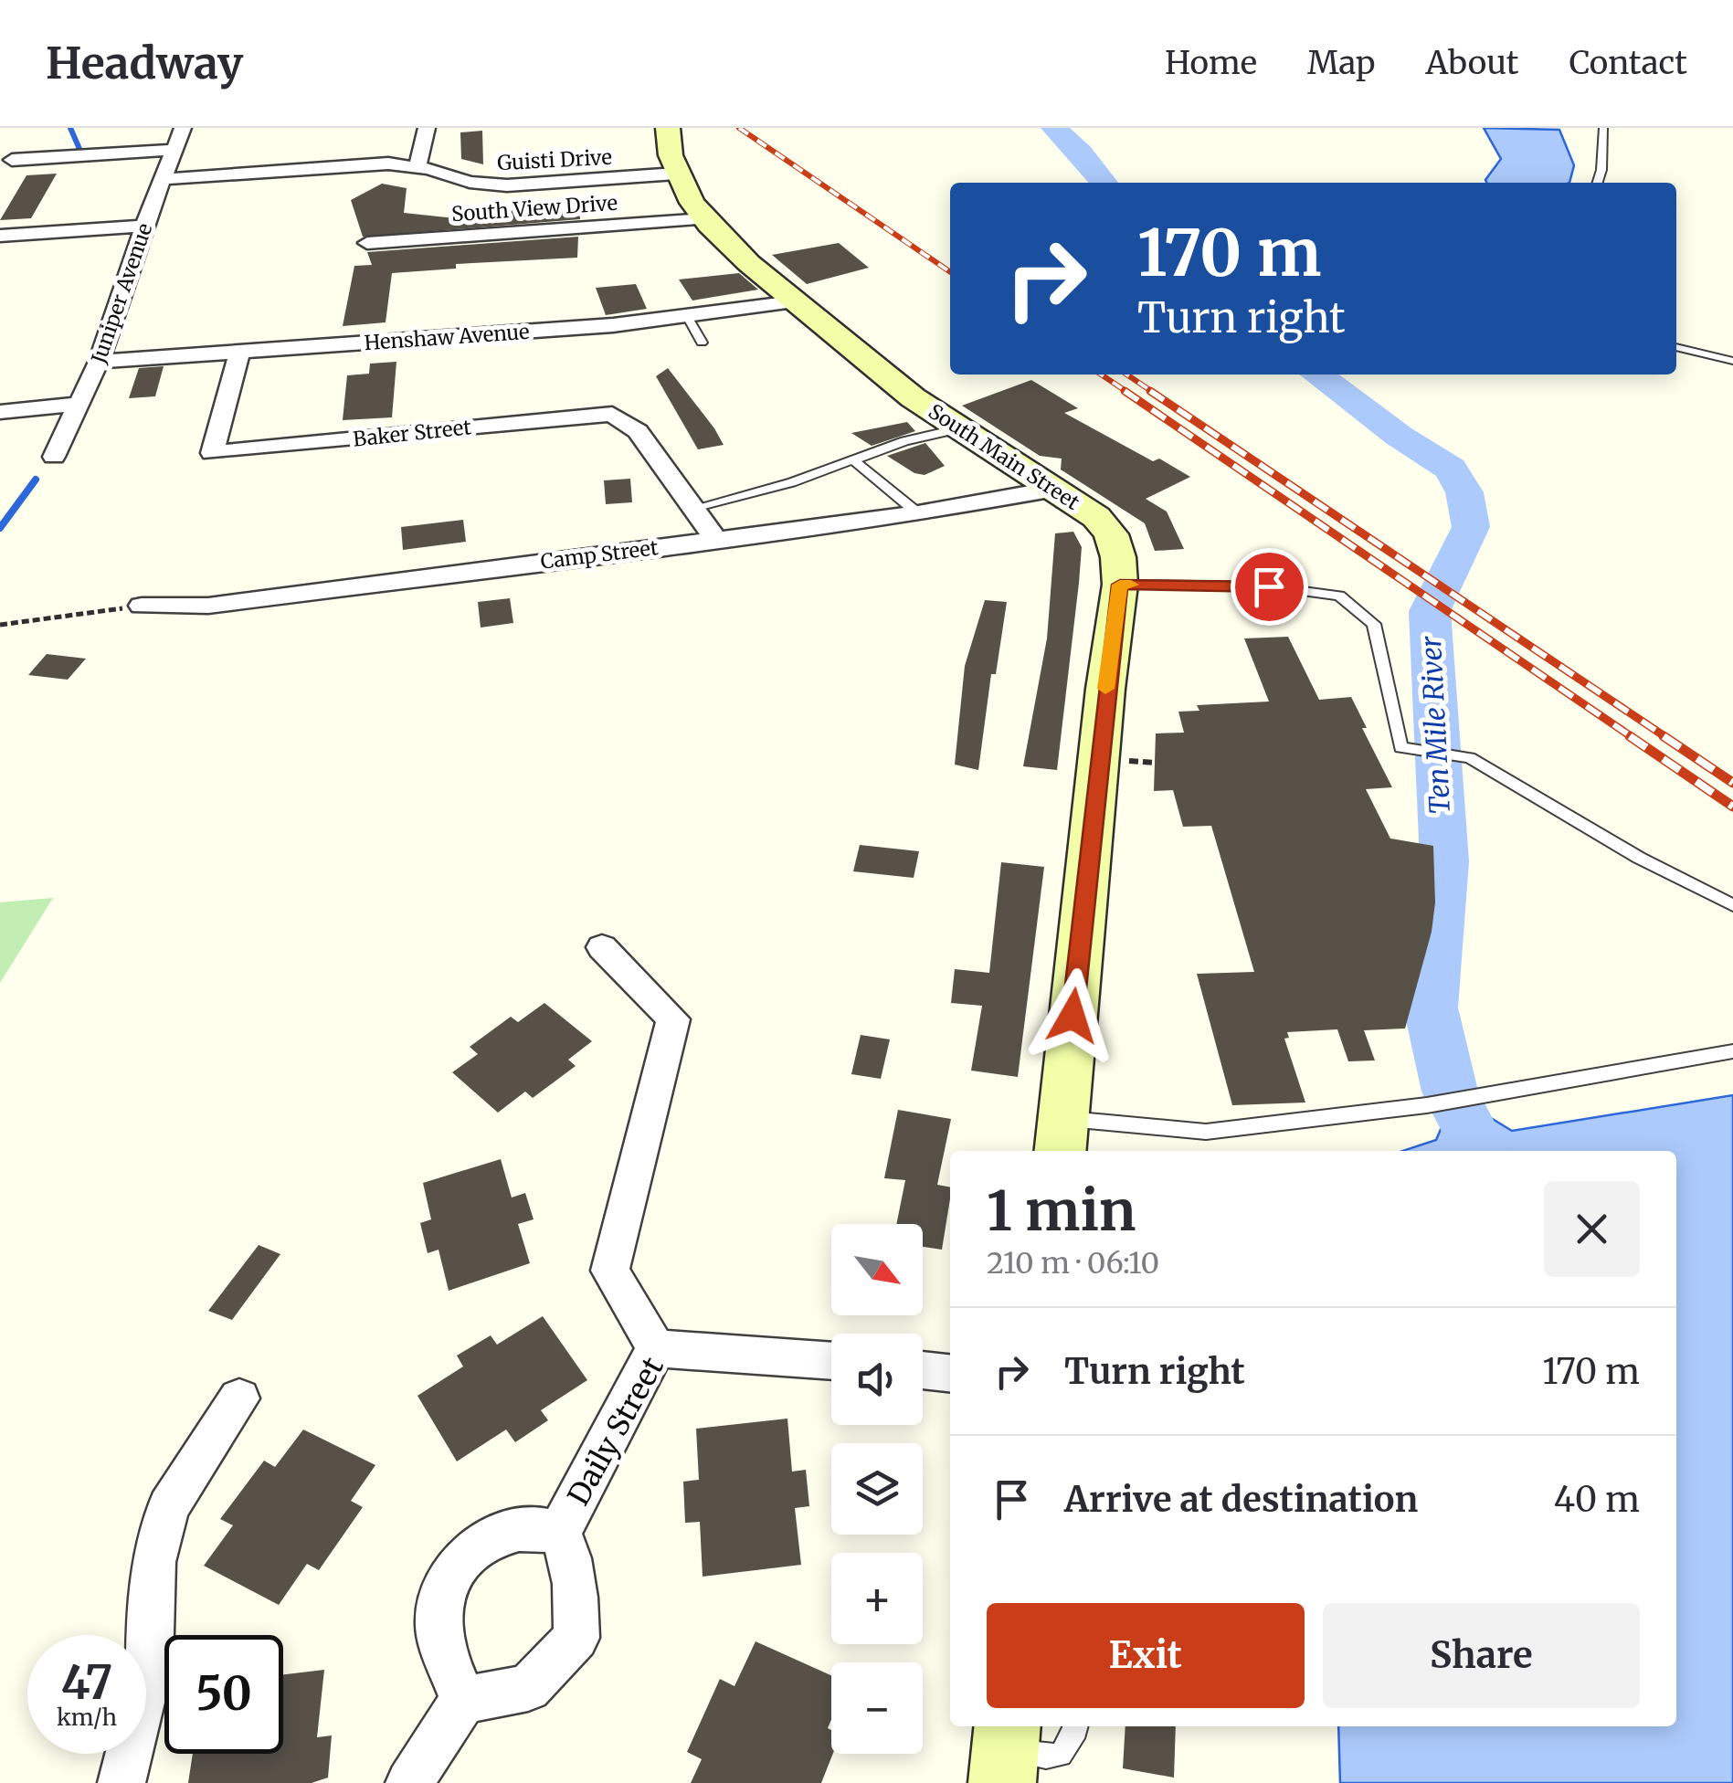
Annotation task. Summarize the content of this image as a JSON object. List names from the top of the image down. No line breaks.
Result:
{"streets":{"main road":["South Main Street"],"street":["Guisti Drive","South View Drive","Juniper Avenue","Henshaw Avenue","Baker Street","Camp Street","Daily Street"]},"crossings":[["Guisti Drive","Juniper Avenue"],["Guisti Drive","South Main Street"],["South View Drive","South Main Street"],["Juniper Avenue","Henshaw Avenue"],["Henshaw Avenue","Baker Street"],["Henshaw Avenue","South Main Street"],["South Main Street","Camp Street"]],"water":["Ten Mile River"],"north":"bottom right","page":{"header":"Headway","nav":["Home","Map","About","Contact"],"turn":["170 m","Turn right"],"heading":["1 min","210 m · 06:10"],"map_buttons":["+","−"],"list":[{"name":"Turn right","value":"170 m"},{"name":"Arrive at destination","value":"40 m"}],"buttons":["Exit","Share"],"speed":"47 km/h","limit":"50"}}
